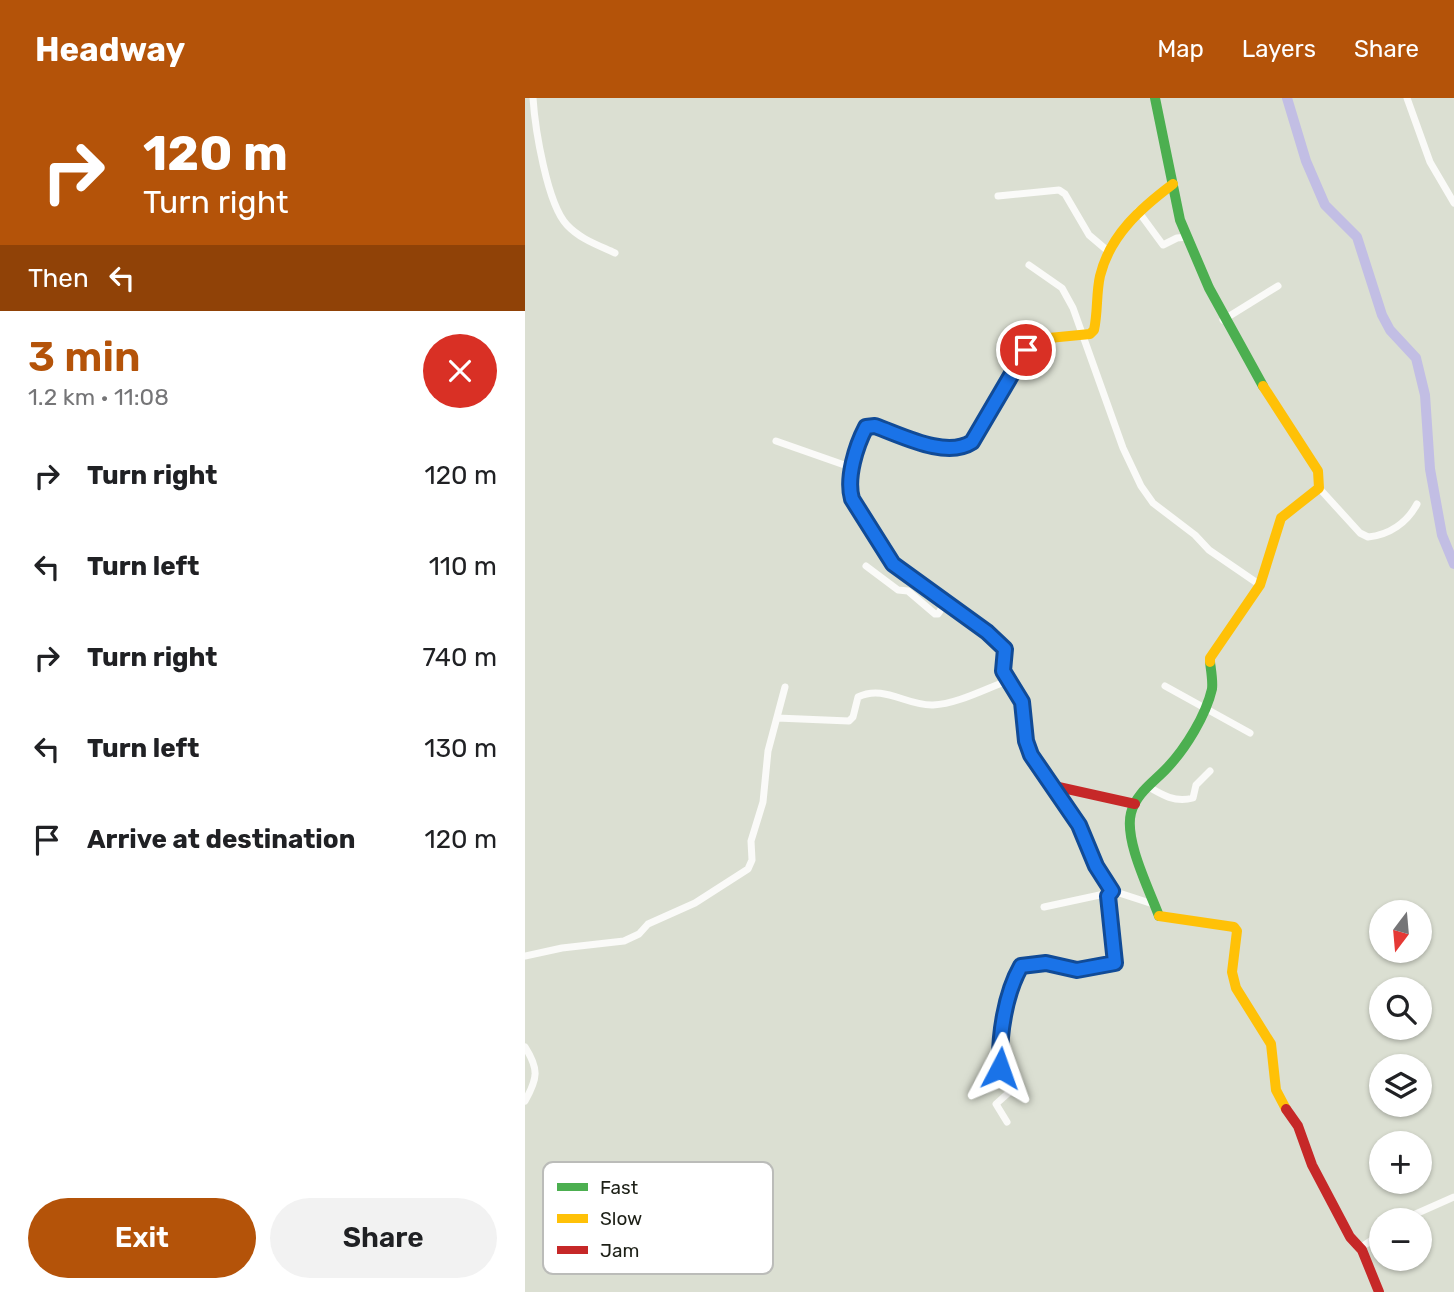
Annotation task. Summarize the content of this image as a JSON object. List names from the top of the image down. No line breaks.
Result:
{"legend":["Fast","Slow","Jam"],"north":"bottom","page":{"header":"Headway","nav":["Map","Layers","Share"],"turn":["120 m","Turn right"],"then":"Then","heading":["3 min","1.2 km · 11:08"],"list":[{"name":"Turn right","value":"120 m"},{"name":"Turn left","value":"110 m"},{"name":"Turn right","value":"740 m"},{"name":"Turn left","value":"130 m"},{"name":"Arrive at destination","value":"120 m"}],"map_buttons":["+","−"],"buttons":["Exit","Share"]}}
